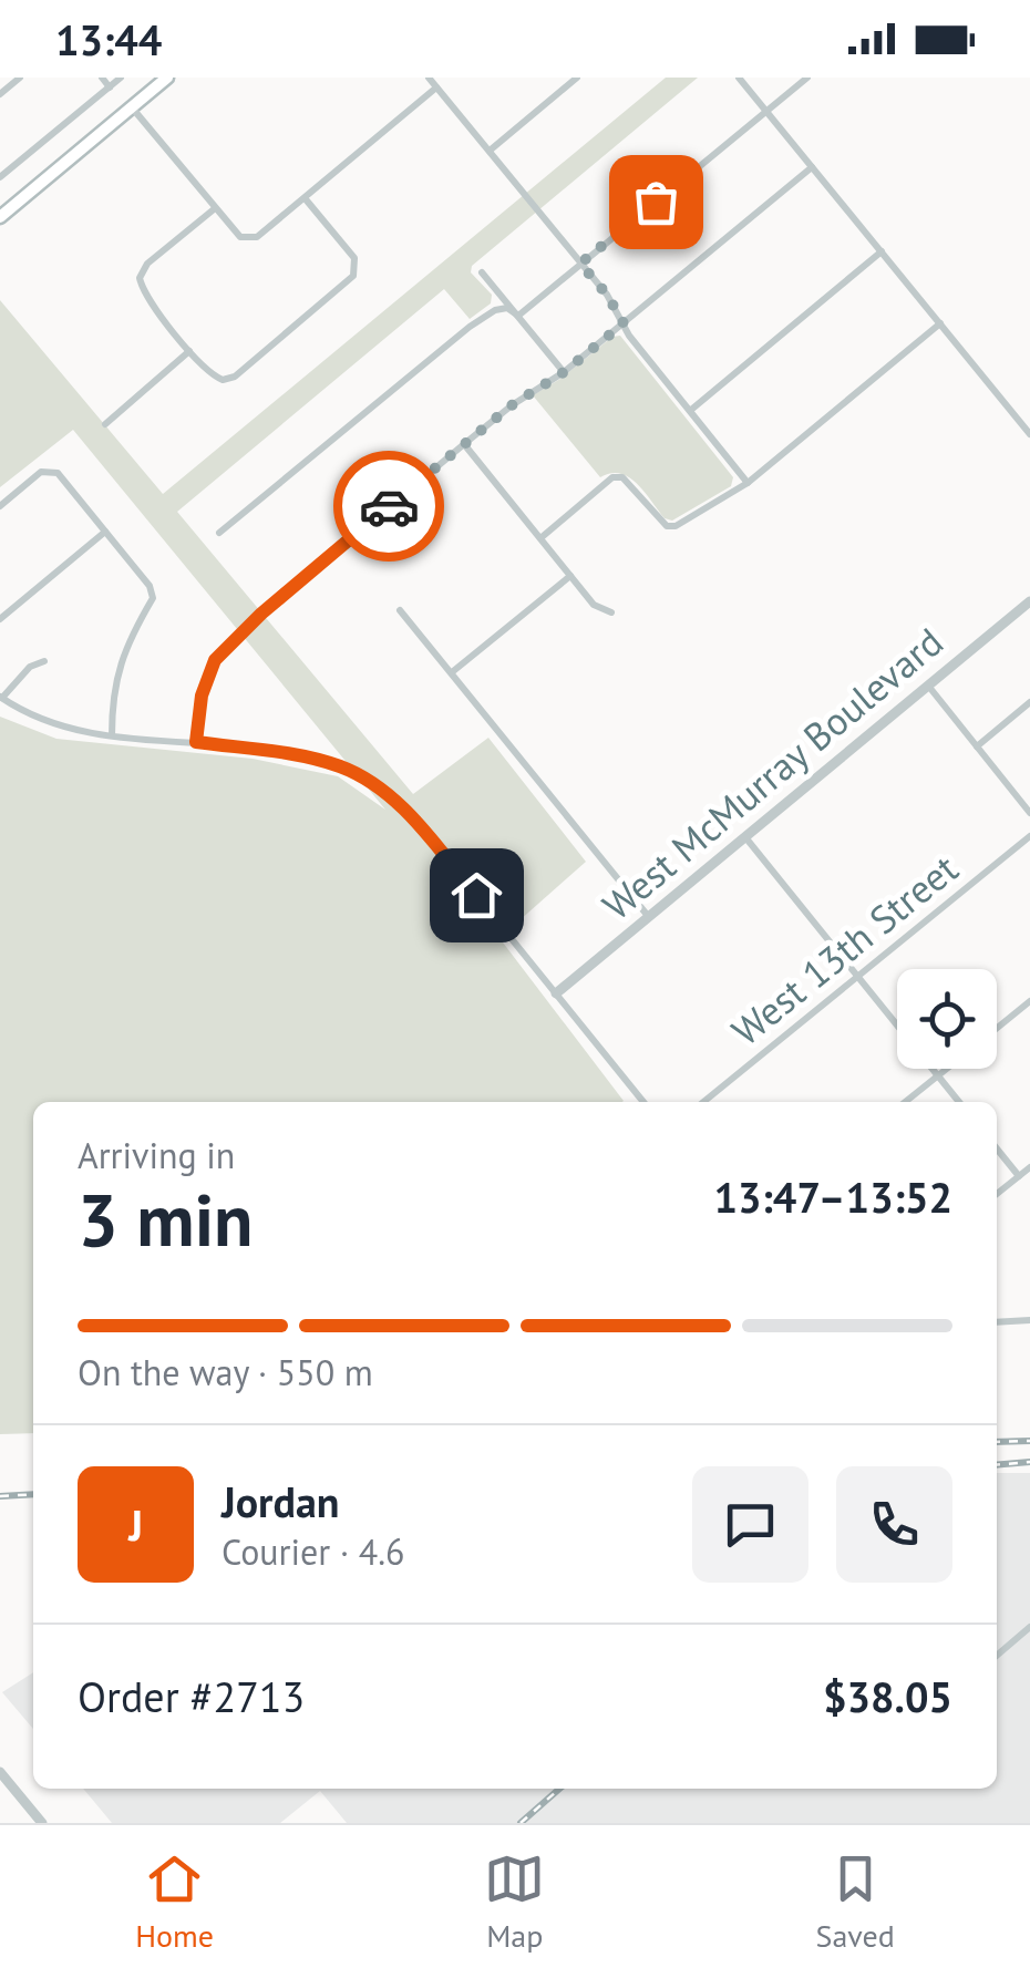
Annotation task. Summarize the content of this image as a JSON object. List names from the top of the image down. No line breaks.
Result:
{"streets":{"street":["West McMurray Boulevard","West 13th Street"]},"page":{"status":"13:44","heading":["3 min","Arriving in","13:47–13:52"],"panel":["Jordan","Courier · 4.6","Order #2713","$38.05"],"bar":"On the way · 550 m","round":"J","tabs":["Home","Map","Saved"]}}
